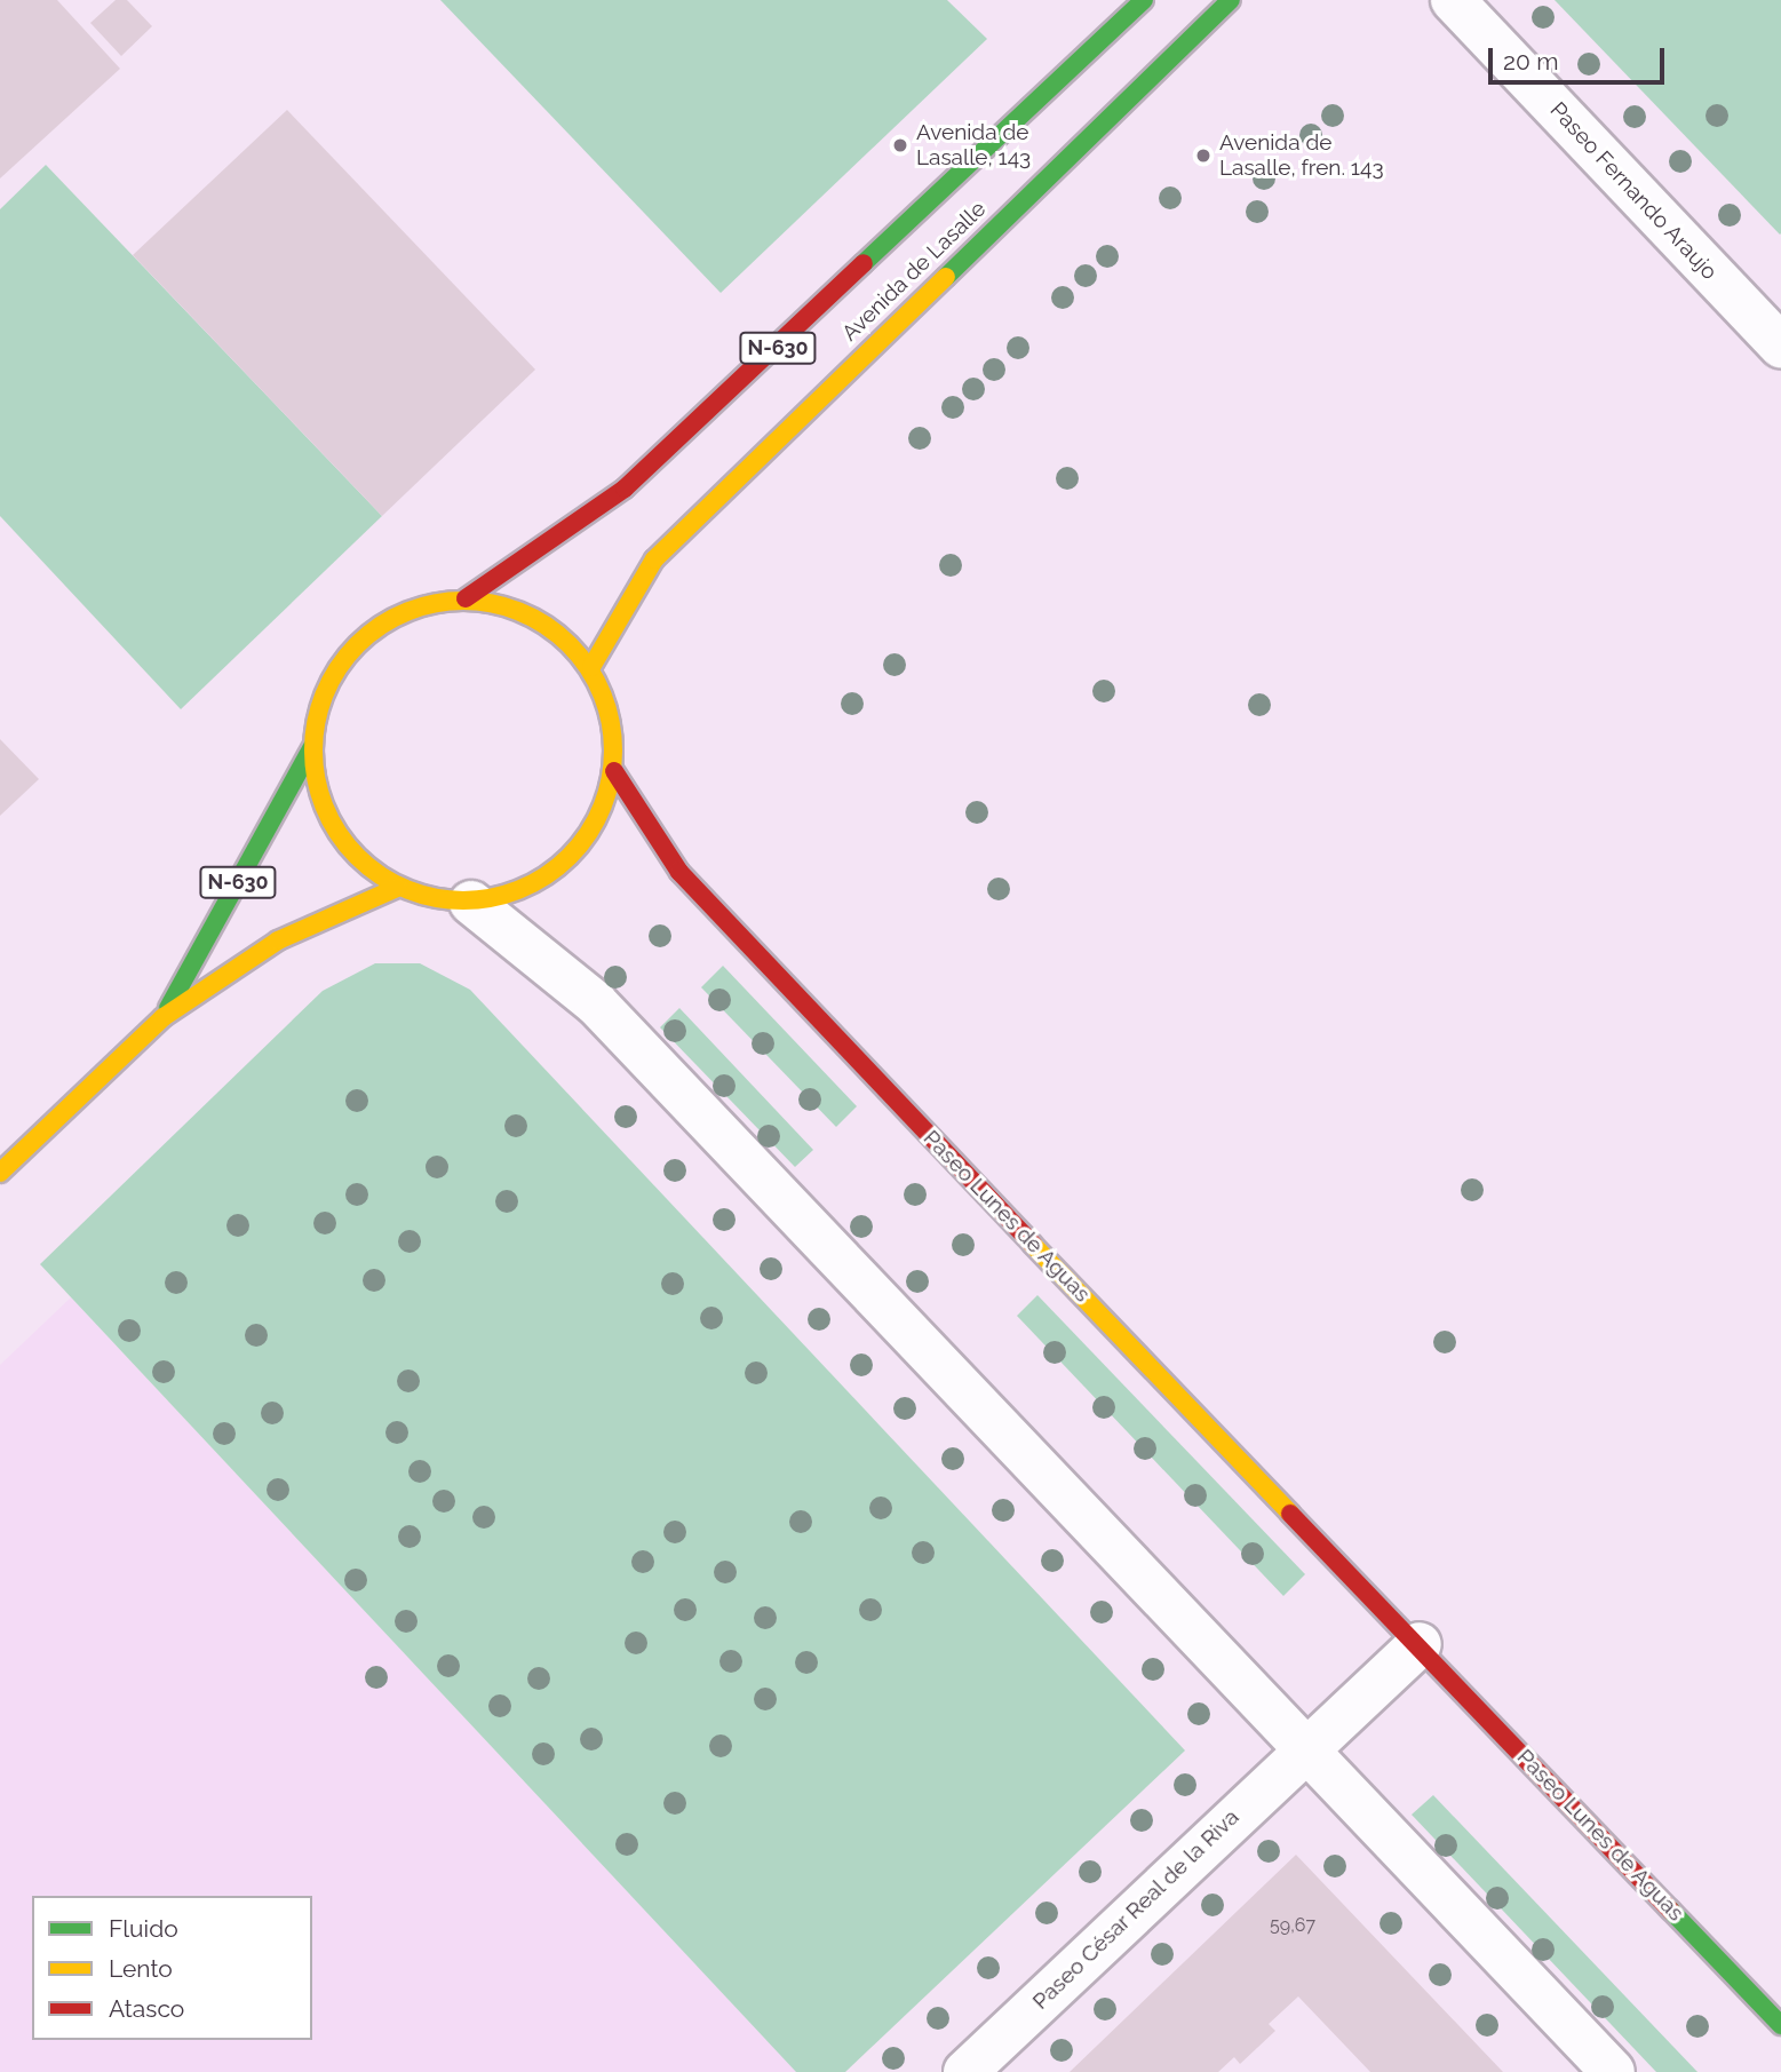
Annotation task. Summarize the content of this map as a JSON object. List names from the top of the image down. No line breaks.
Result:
{"streets":{"main road":["Avenida de Lasalle","N-630","Paseo Lunes de Aguas"],"street":["Paseo Fernando Araujo","Paseo César Real de la Riva"]},"crossings":[["Avenida de Lasalle","N-630"],["N-630","Paseo Lunes de Aguas"]],"places":["Avenida de Lasalle, 143","Avenida de Lasalle, fren. 143"],"house_numbers":["59,67"],"legend":["Fluido","Lento","Atasco"],"scale_bar":"20 m"}
